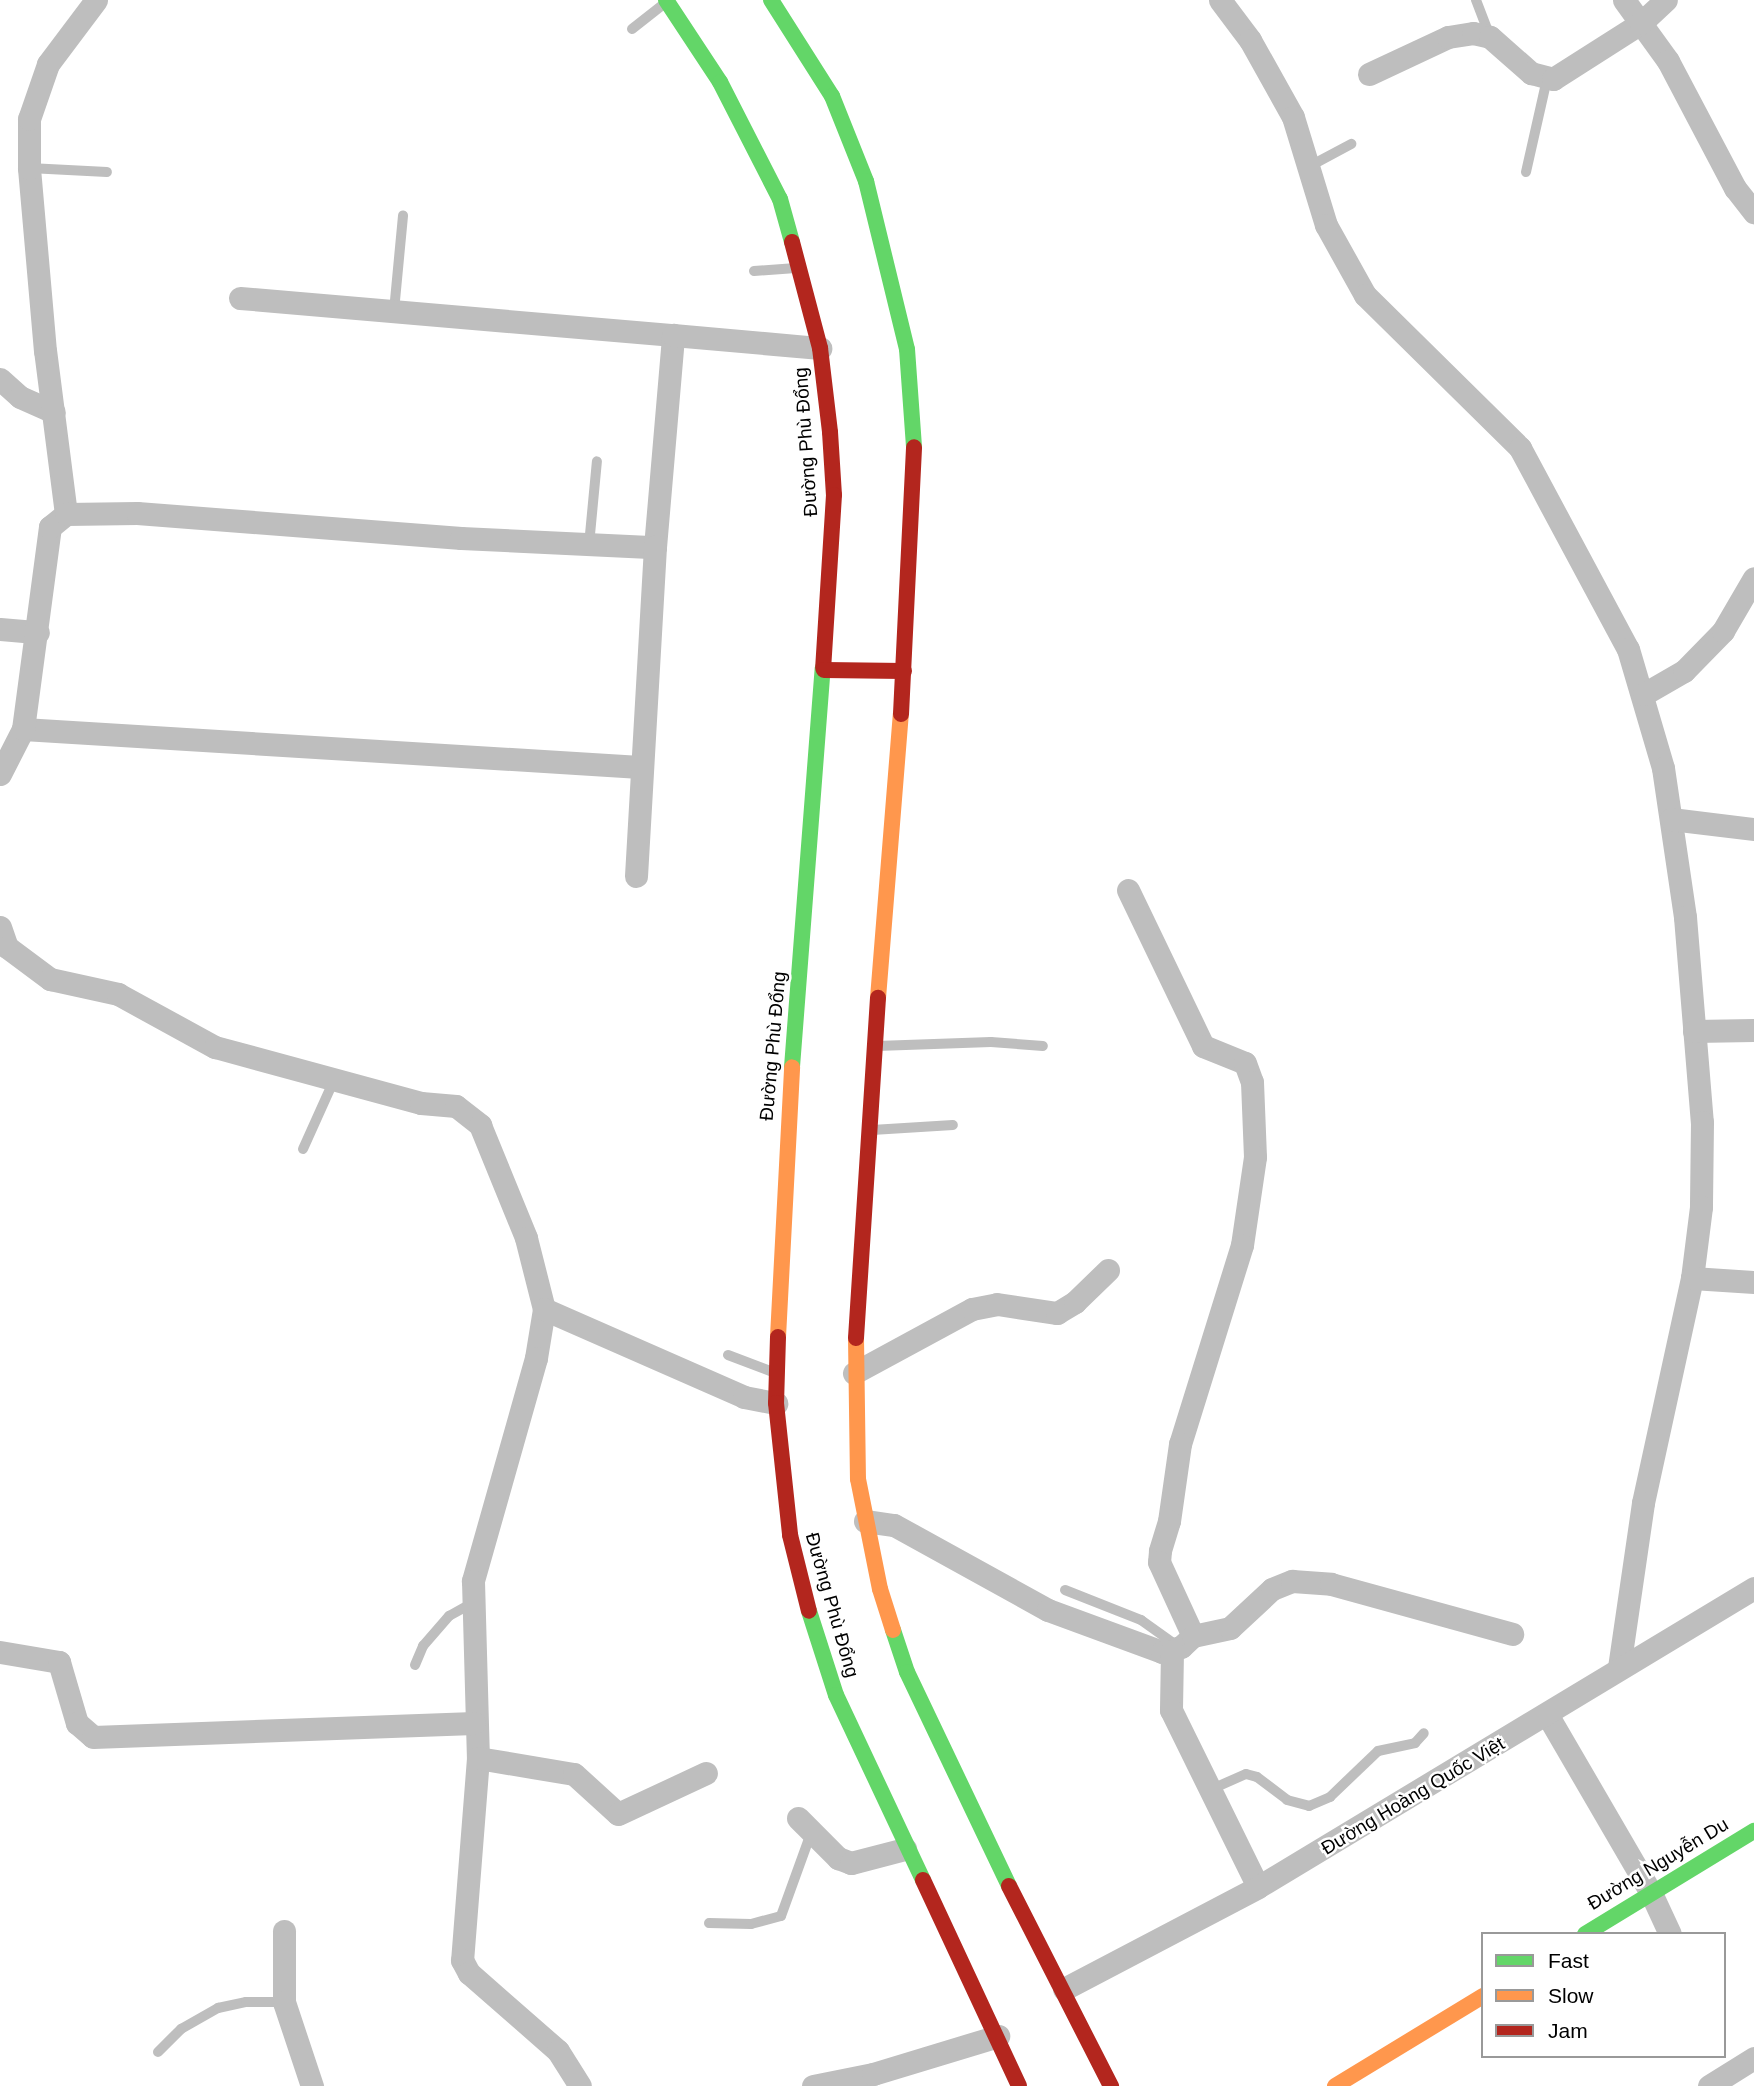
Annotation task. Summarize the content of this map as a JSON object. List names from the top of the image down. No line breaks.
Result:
{"streets":{"main road":["Đường Phù Đổng","Đường Nguyễn Du"],"street":["Đường Hoàng Quốc Việt"]},"legend":["Fast","Slow","Jam"]}
